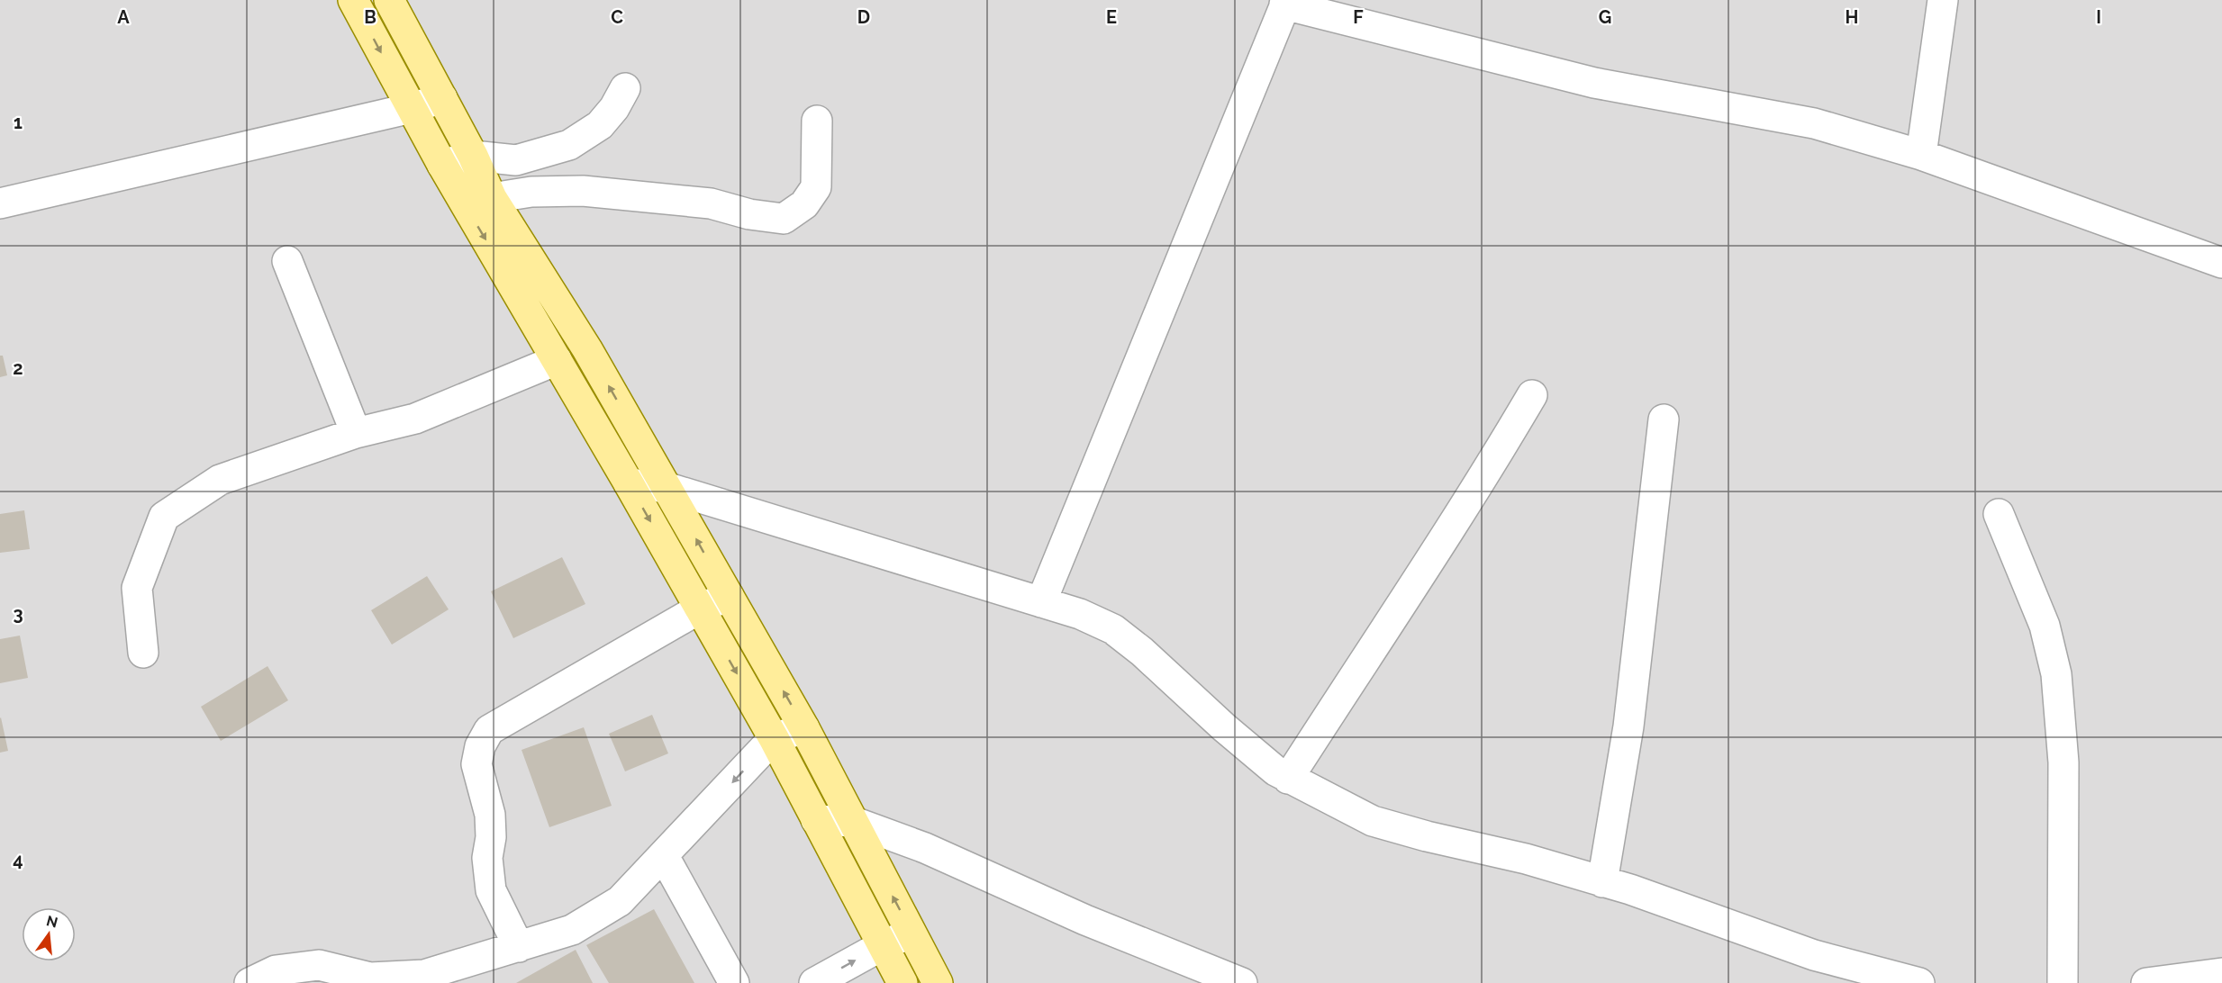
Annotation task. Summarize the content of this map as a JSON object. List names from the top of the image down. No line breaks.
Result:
{"north":"top","grid":{"columns":["A","B","C","D","E","F","G","H","I"],"rows":["1","2","3","4"]}}
